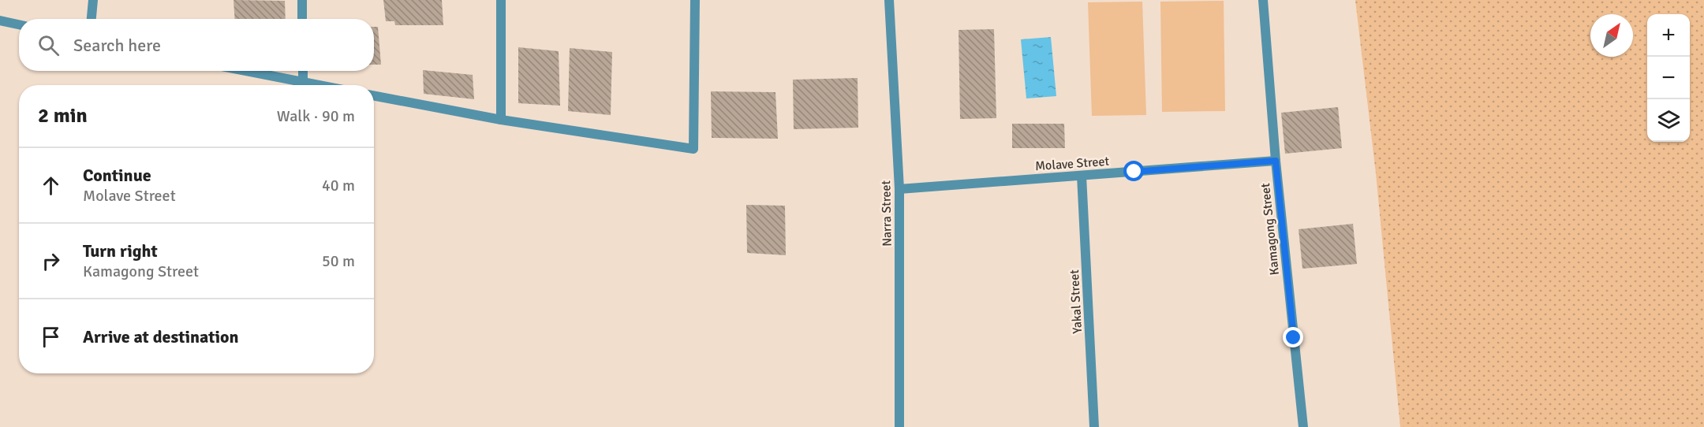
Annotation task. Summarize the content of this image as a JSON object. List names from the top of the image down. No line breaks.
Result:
{"streets":{"street":["Molave Street","Narra Street","Kamagong Street","Yakal Street"]},"crossings":[["Molave Street","Narra Street"],["Molave Street","Kamagong Street"],["Molave Street","Yakal Street"]],"north":"top right","page":{"map_buttons":["+","−"],"search":"Search here","heading":["2 min","Walk · 90 m"],"list":[["Continue","Molave Street","40 m"],["Turn right","Kamagong Street","50 m"],"Arrive at destination"]}}
